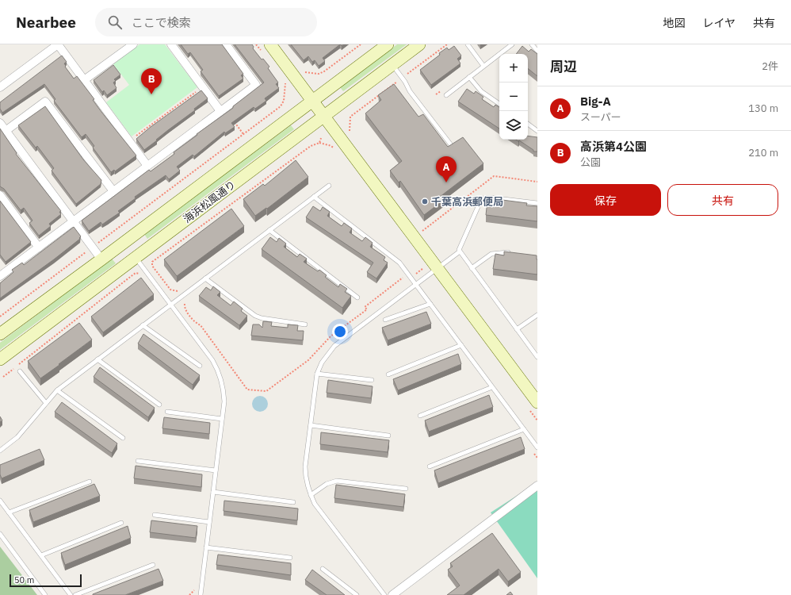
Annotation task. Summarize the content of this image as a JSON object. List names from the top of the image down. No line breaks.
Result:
{"streets":{"street":["海浜松風通り"]},"places":["千葉高浜郵便局"],"scale_bar":"50 m","page":{"header":"Nearbee","search":"ここで検索","nav":["地図","レイヤ","共有"],"heading":["周辺","2件"],"map_buttons":["+","−"],"pins":["B","A"],"list":[{"mark":"A","name":"Big-A","note":"スーパー","value":"130 m"},{"mark":"B","name":"高浜第4公園","note":"公園","value":"210 m"}],"buttons":["保存","共有"],"scale":"50 m"}}
